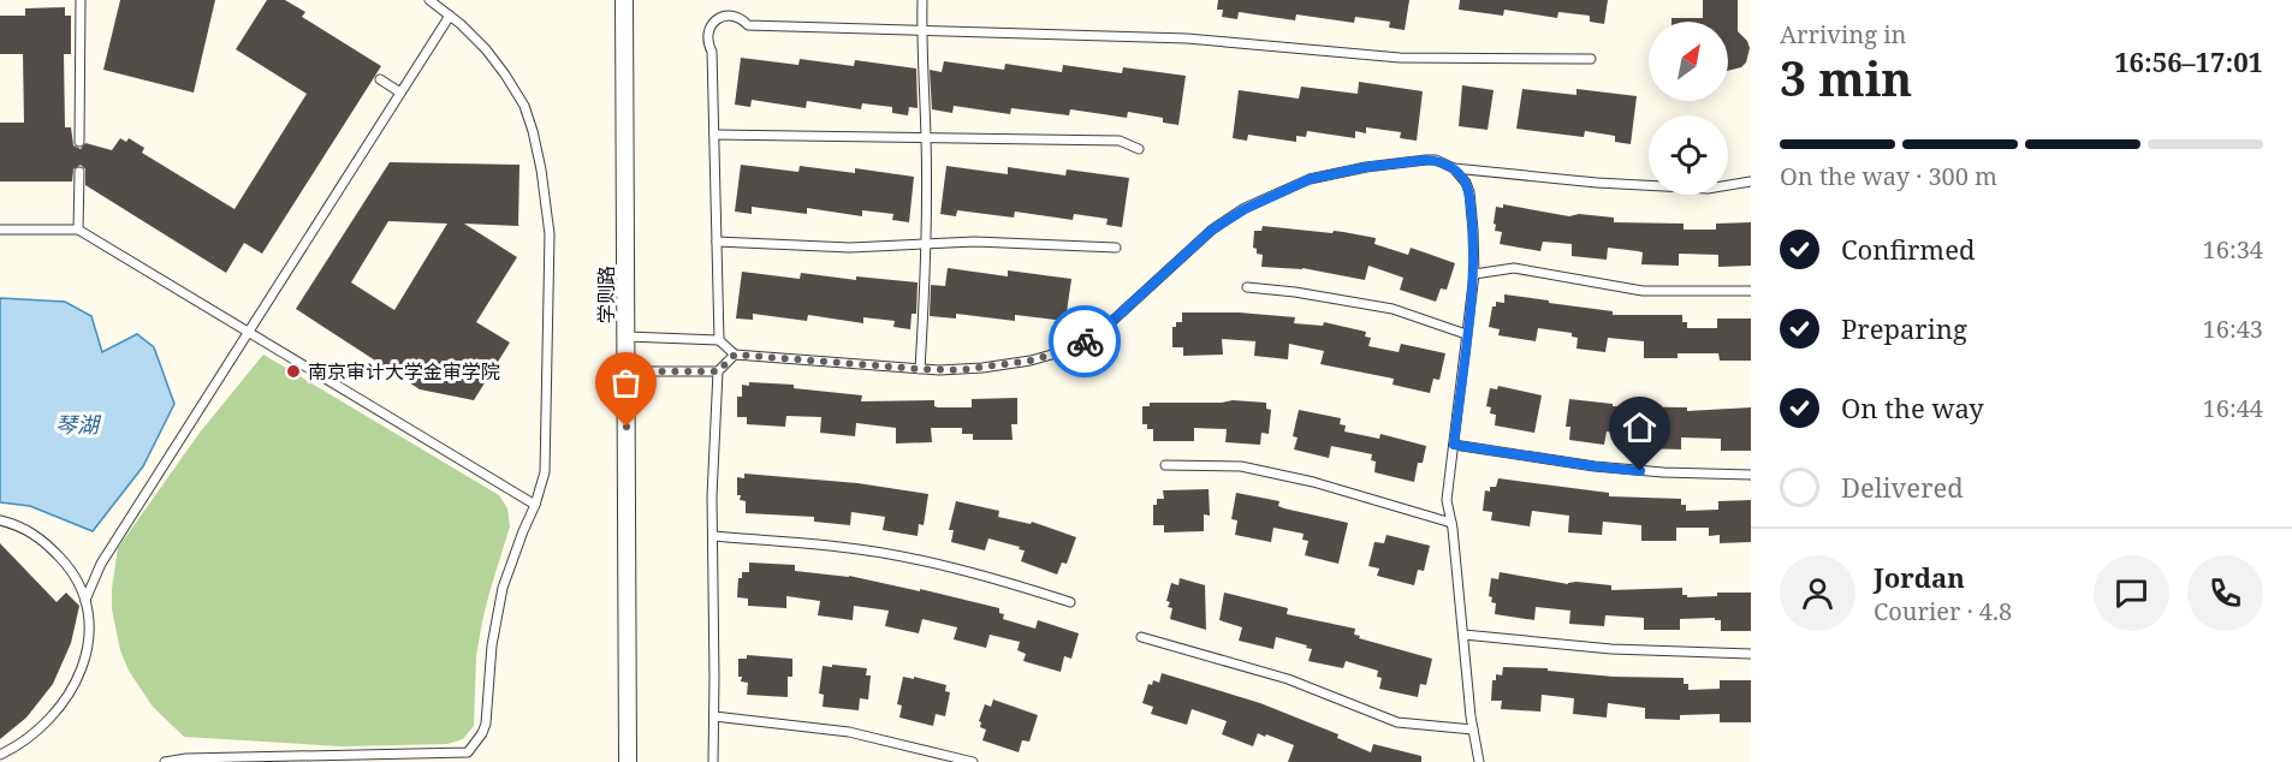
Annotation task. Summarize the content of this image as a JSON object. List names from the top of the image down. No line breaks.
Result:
{"streets":{"street":["学则路"]},"water":["琴湖"],"places":["南京审计大学金审学院"],"north":"top right","page":{"heading":["3 min","Arriving in","16:56–17:01"],"panel":["Jordan","Courier · 4.8"],"bar":"On the way · 300 m","list":[["Confirmed","16:34"],["Preparing","16:43"],["On the way","16:44"],"Delivered"]}}
